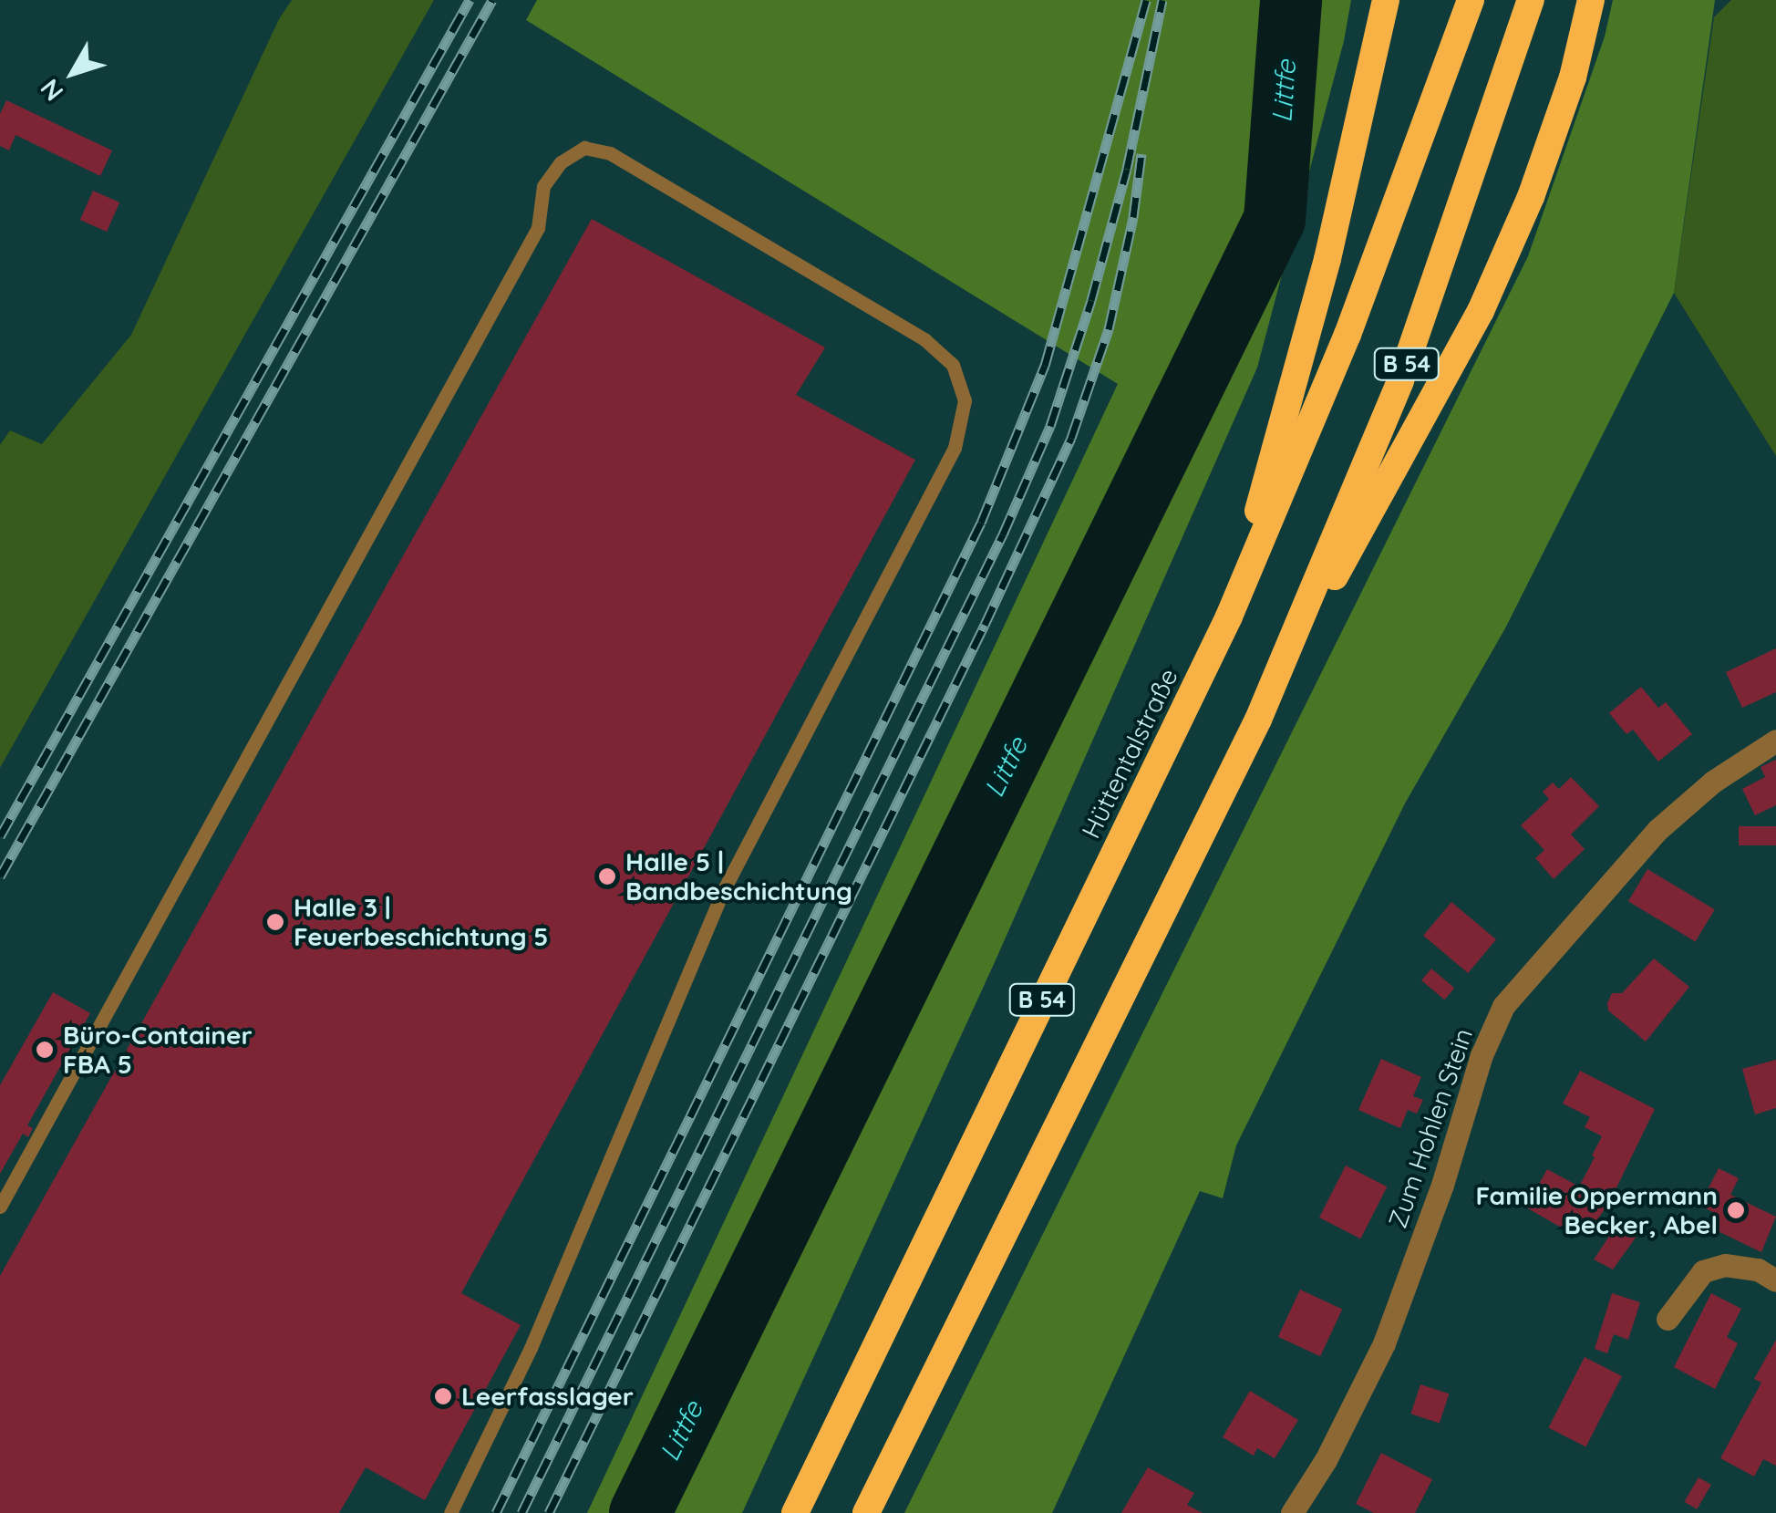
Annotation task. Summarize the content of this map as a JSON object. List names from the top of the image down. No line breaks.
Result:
{"streets":{"highway":["B 54","Hüttentalstraße"],"street":["Zum Hohlen Stein"]},"water":["Littfe"],"places":["Halle 5 | Bandbeschichtung","Halle 3 | Feuerbeschichtung 5","Büro-Container FBA 5","Familie Oppermann Becker, Abel","Leerfasslager"],"north":"bottom left"}
